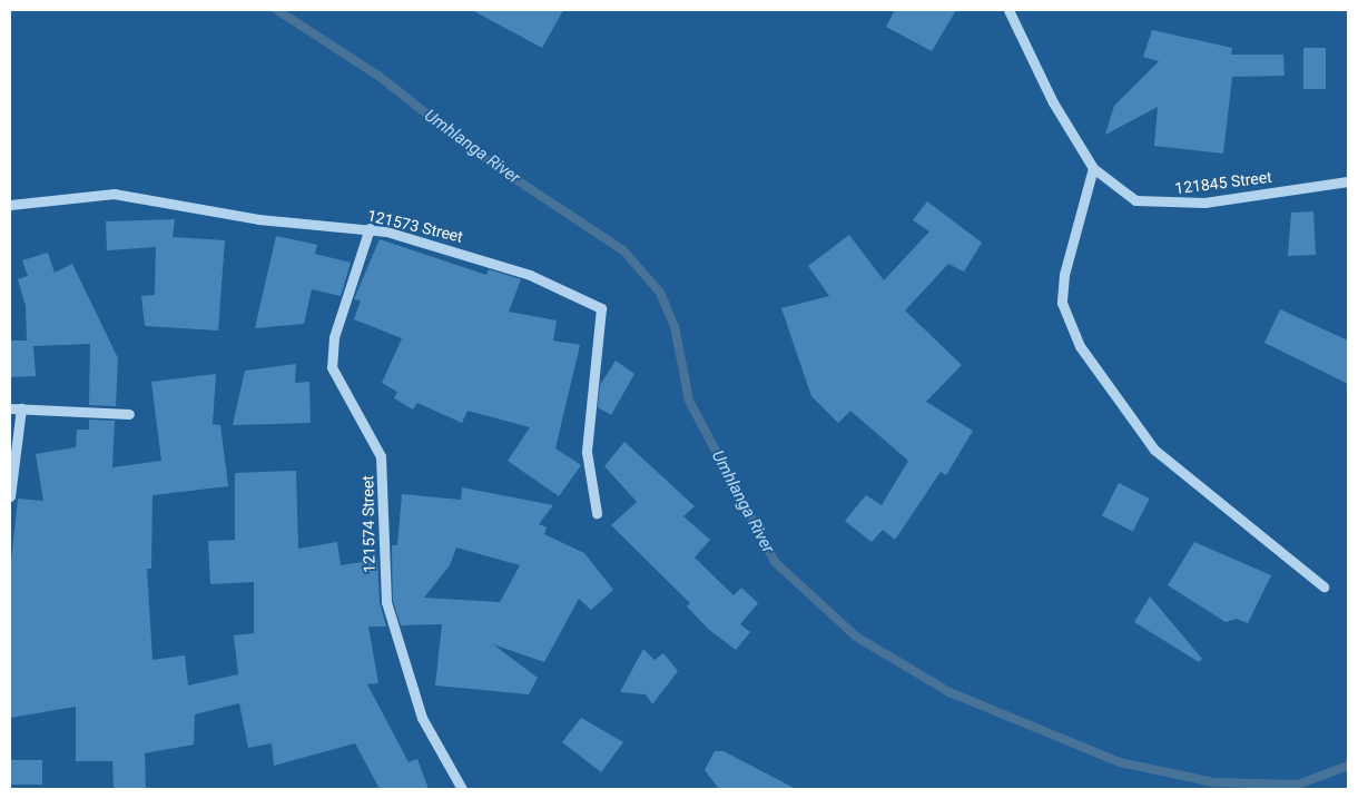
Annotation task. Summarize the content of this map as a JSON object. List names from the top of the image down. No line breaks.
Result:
{"streets":{"street":["121845 Street","121573 Street","121574 Street"]},"crossings":[["121573 Street","121574 Street"]],"water":["Umhlanga River"]}
